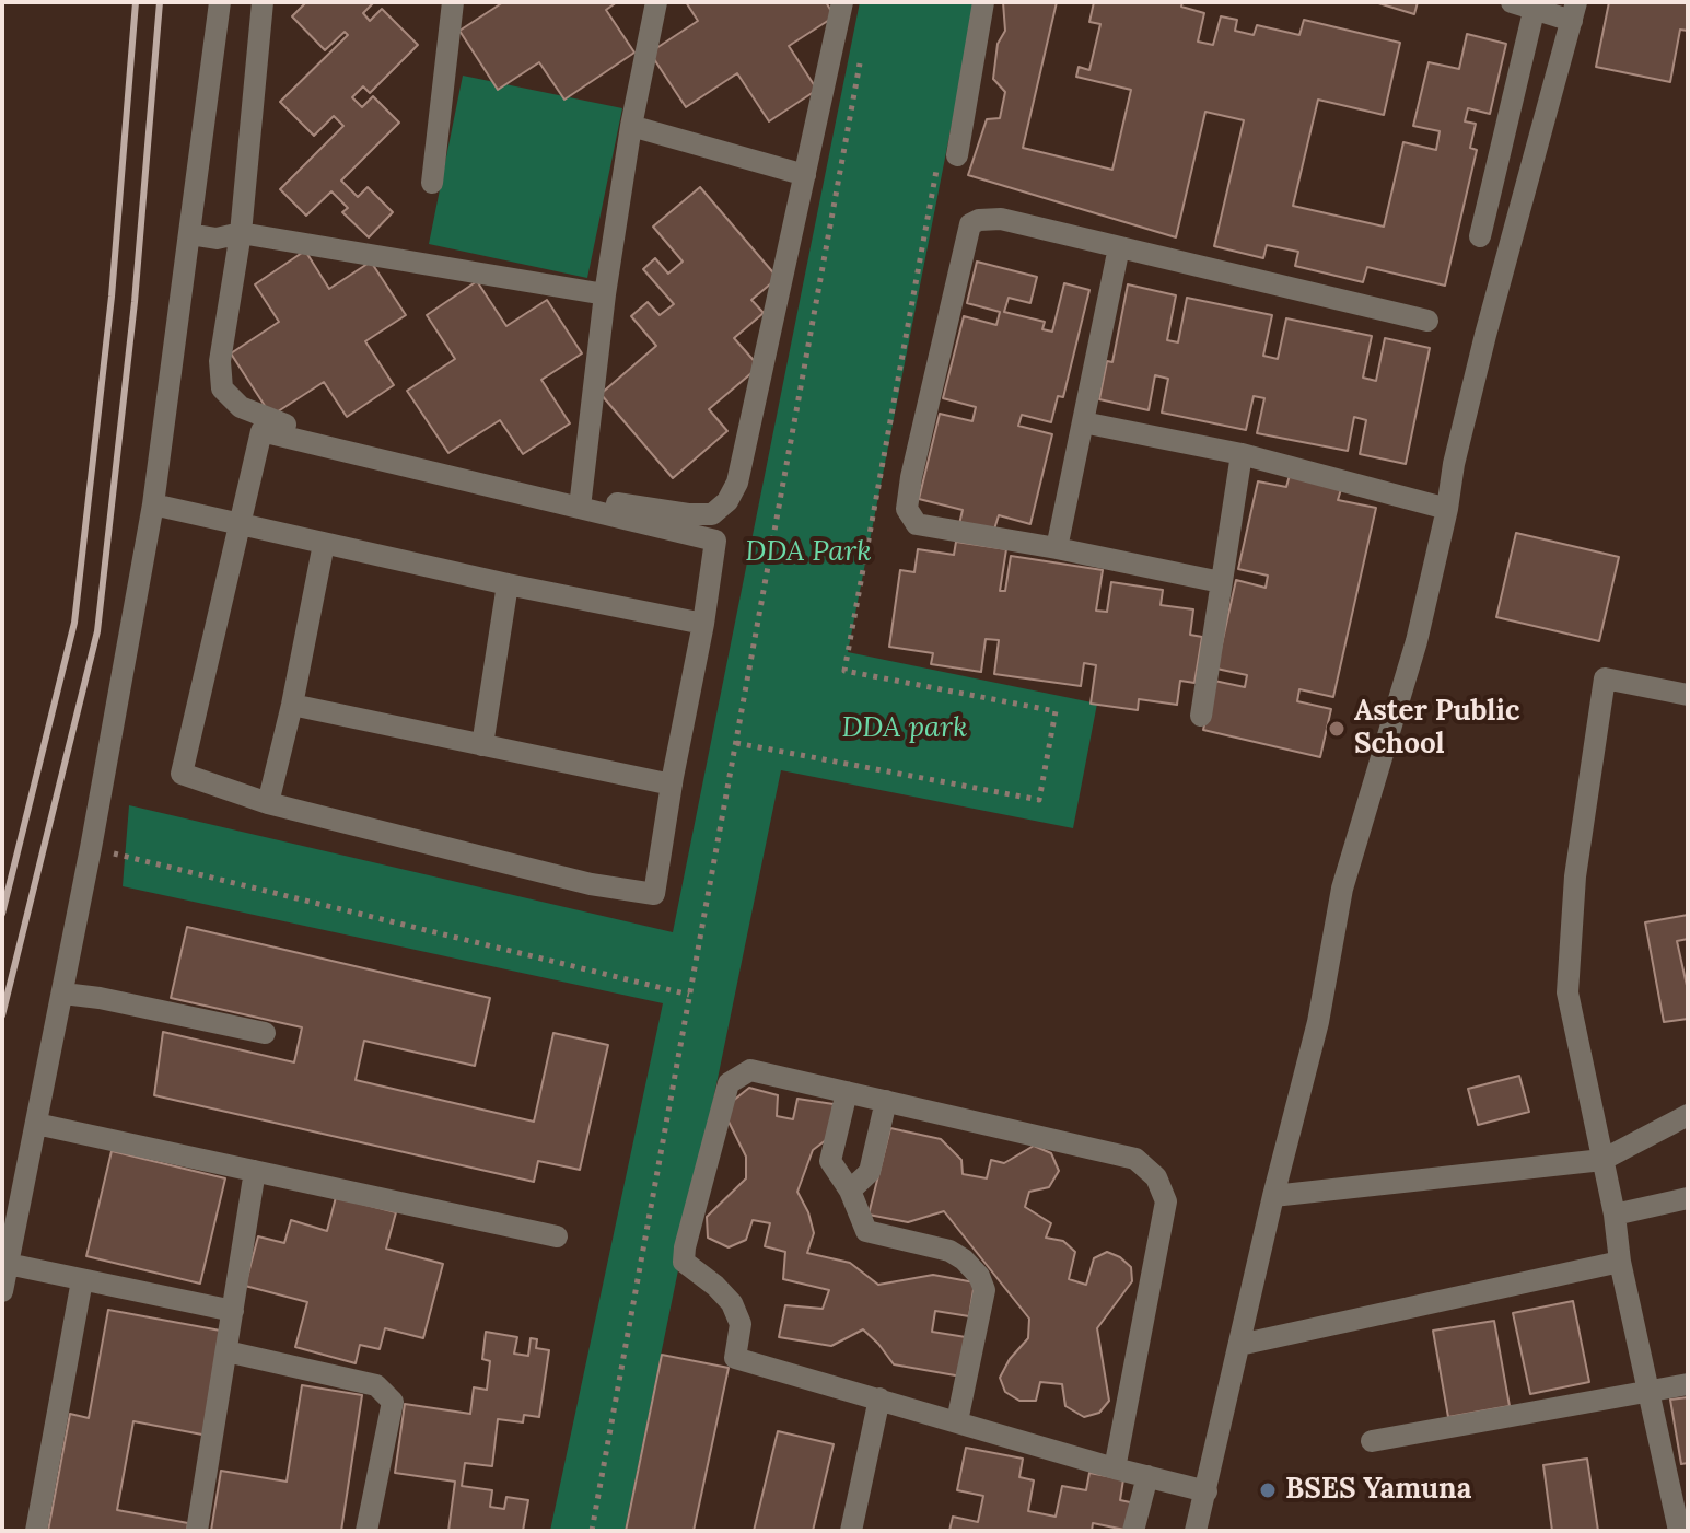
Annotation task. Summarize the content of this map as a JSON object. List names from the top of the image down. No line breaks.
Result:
{"parks":["DDA Park","DDA park"],"places":["Aster Public School","BSES Yamuna"]}
